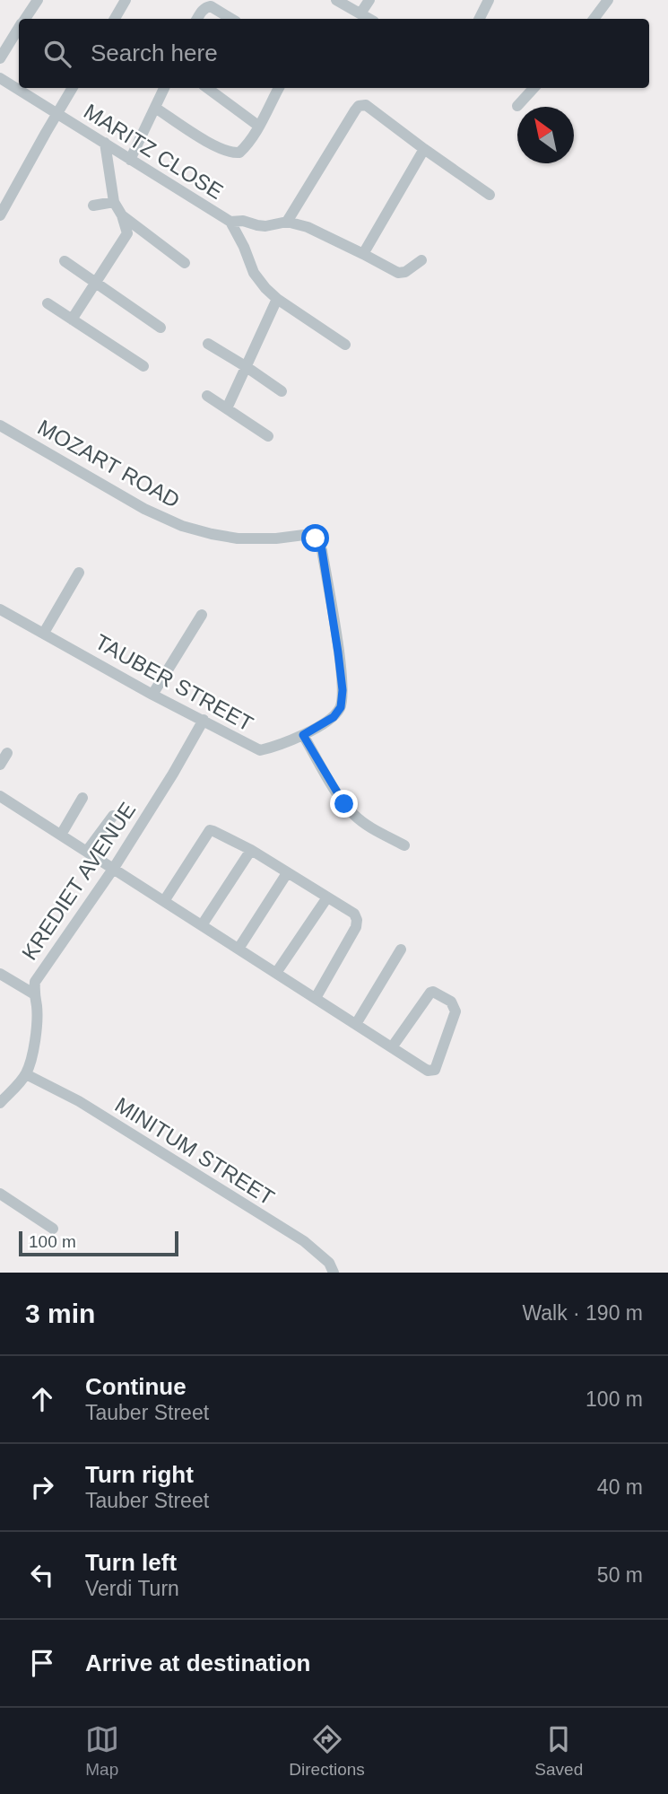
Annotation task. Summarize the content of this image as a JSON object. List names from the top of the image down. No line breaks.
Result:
{"streets":{"street":["MARITZ CLOSE","MOZART ROAD","TAUBER STREET","KREDIET AVENUE","MINITUM STREET"]},"crossings":[["MOZART ROAD","TAUBER STREET"],["TAUBER STREET","KREDIET AVENUE"],["KREDIET AVENUE","MINITUM STREET"]],"scale_bar":"100 m","north":"top left","page":{"search":"Search here","scale":"100 m","heading":["3 min","Walk · 190 m"],"list":[["Continue","Tauber Street","100 m"],["Turn right","Tauber Street","40 m"],["Turn left","Verdi Turn","50 m"],"Arrive at destination"],"nav":["Map","Directions","Saved"]}}
